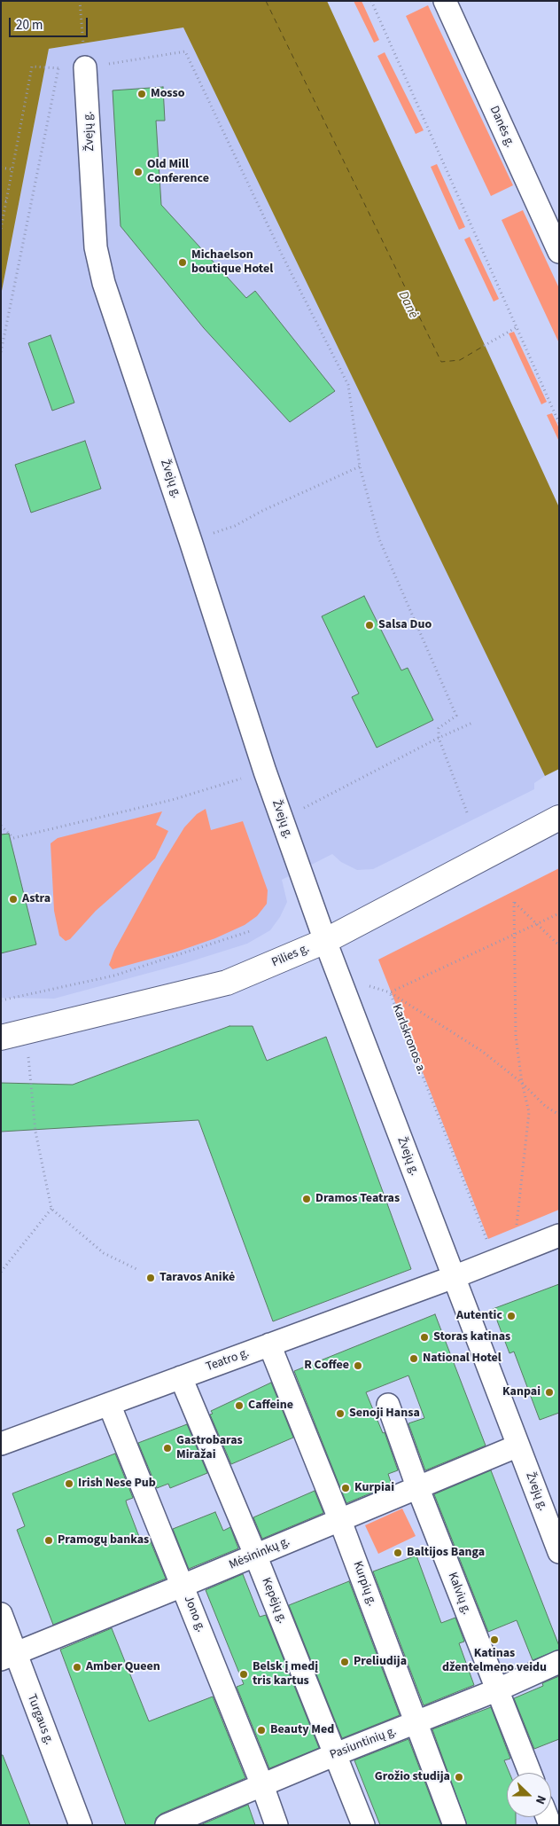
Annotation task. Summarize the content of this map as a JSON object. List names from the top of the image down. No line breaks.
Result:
{"streets":{"main road":["Pilies g."],"street":["Danės g.","Žvejų g.","Teatro g.","Mėsininkų g.","Kurpių g.","Kalvių g.","Kepėjų g.","Jono g.","Turgaus g.","Pasiuntinių g."],"path":["Karlskronos a."]},"crossings":[["Žvejų g.","Pilies g."],["Žvejų g.","Teatro g."],["Žvejų g.","Mėsininkų g."],["Teatro g.","Kurpių g."],["Teatro g.","Kepėjų g."],["Teatro g.","Jono g."],["Mėsininkų g.","Kurpių g."],["Mėsininkų g.","Kalvių g."],["Mėsininkų g.","Kepėjų g."],["Mėsininkų g.","Jono g."],["Mėsininkų g.","Turgaus g."],["Kurpių g.","Pasiuntinių g."],["Kalvių g.","Pasiuntinių g."],["Kepėjų g.","Pasiuntinių g."],["Jono g.","Pasiuntinių g."]],"water":["Danė"],"places":["Mosso","Old Mill Conference","Michaelson boutique Hotel","Salsa Duo","Astra","Dramos Teatras","Taravos Anikė","Autentic","Storas katinas","National Hotel","R Coffee","Kanpai","Caffeine","Senoji Hansa","Gastrobaras Miražai","Irish Nese Pub","Kurpiai","Pramogų bankas","Baltijos Banga","Katinas džentelmeno veidu","Preliudija","Amber Queen","Belsk į medį tris kartus","Beauty Med","Grožio studija"],"scale_bar":"20 m","north":"right"}
